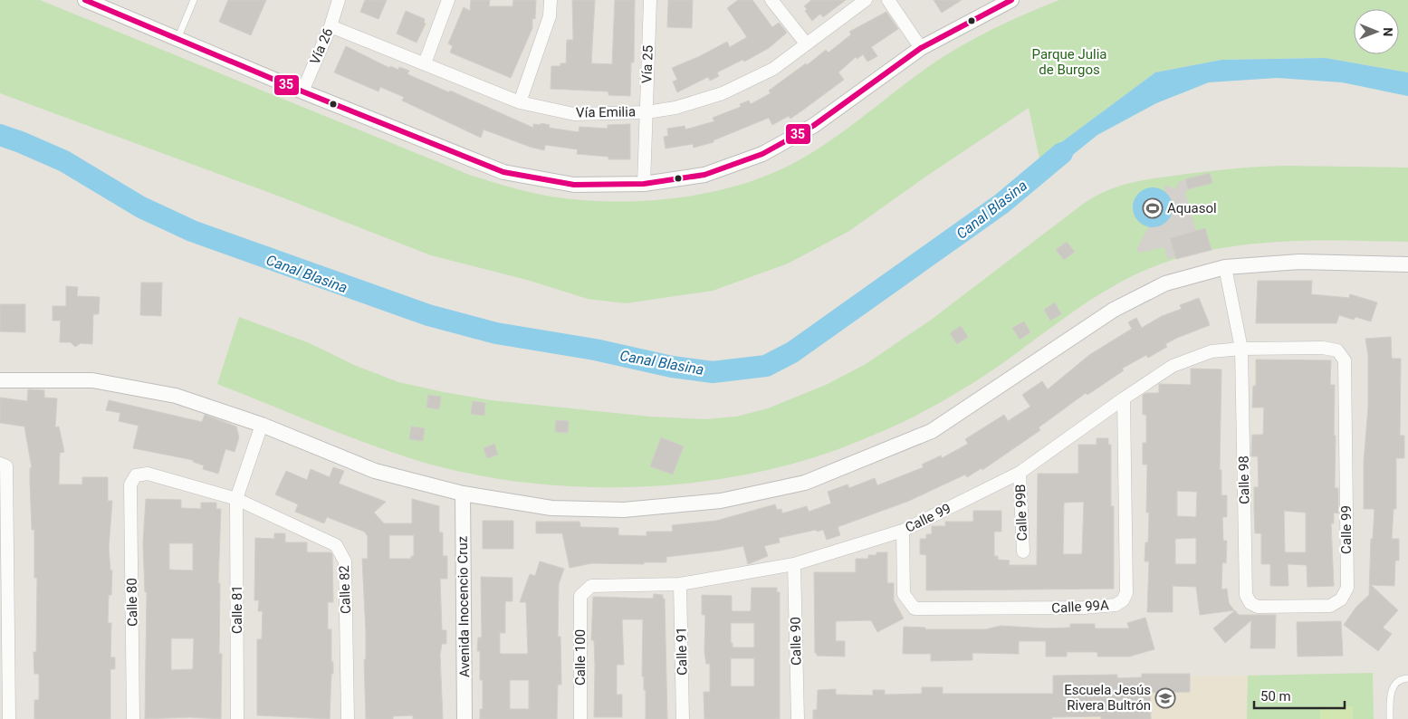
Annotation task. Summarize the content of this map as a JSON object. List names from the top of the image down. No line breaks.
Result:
{"streets":{"street":["Vía 26","Vía 25","Vía Emilia","Calle 98","Calle 99B","Calle 99","Calle 82","Calle 80","Avenida Inocencio Cruz","Calle 99A","Calle 81","Calle 90","Calle 91","Calle 100"]},"crossings":[["Vía 26","Vía Emilia"],["Vía 25","Vía Emilia"],["Calle 98","Calle 99"],["Calle 99B","Calle 99"],["Calle 99","Calle 99A"],["Calle 99","Calle 90"],["Calle 99","Calle 91"],["Calle 99","Calle 100"],["Calle 82","Calle 80"],["Calle 82","Calle 81"]],"water":["Canal Blasina"],"parks":["Parque Julia de Burgos"],"places":{"sports":["Aquasol"],"school or university":["Escuela Jesús Rivera Bultrón"]},"lines":["transit line 35"],"scale_bar":"50 m","north":"right"}
